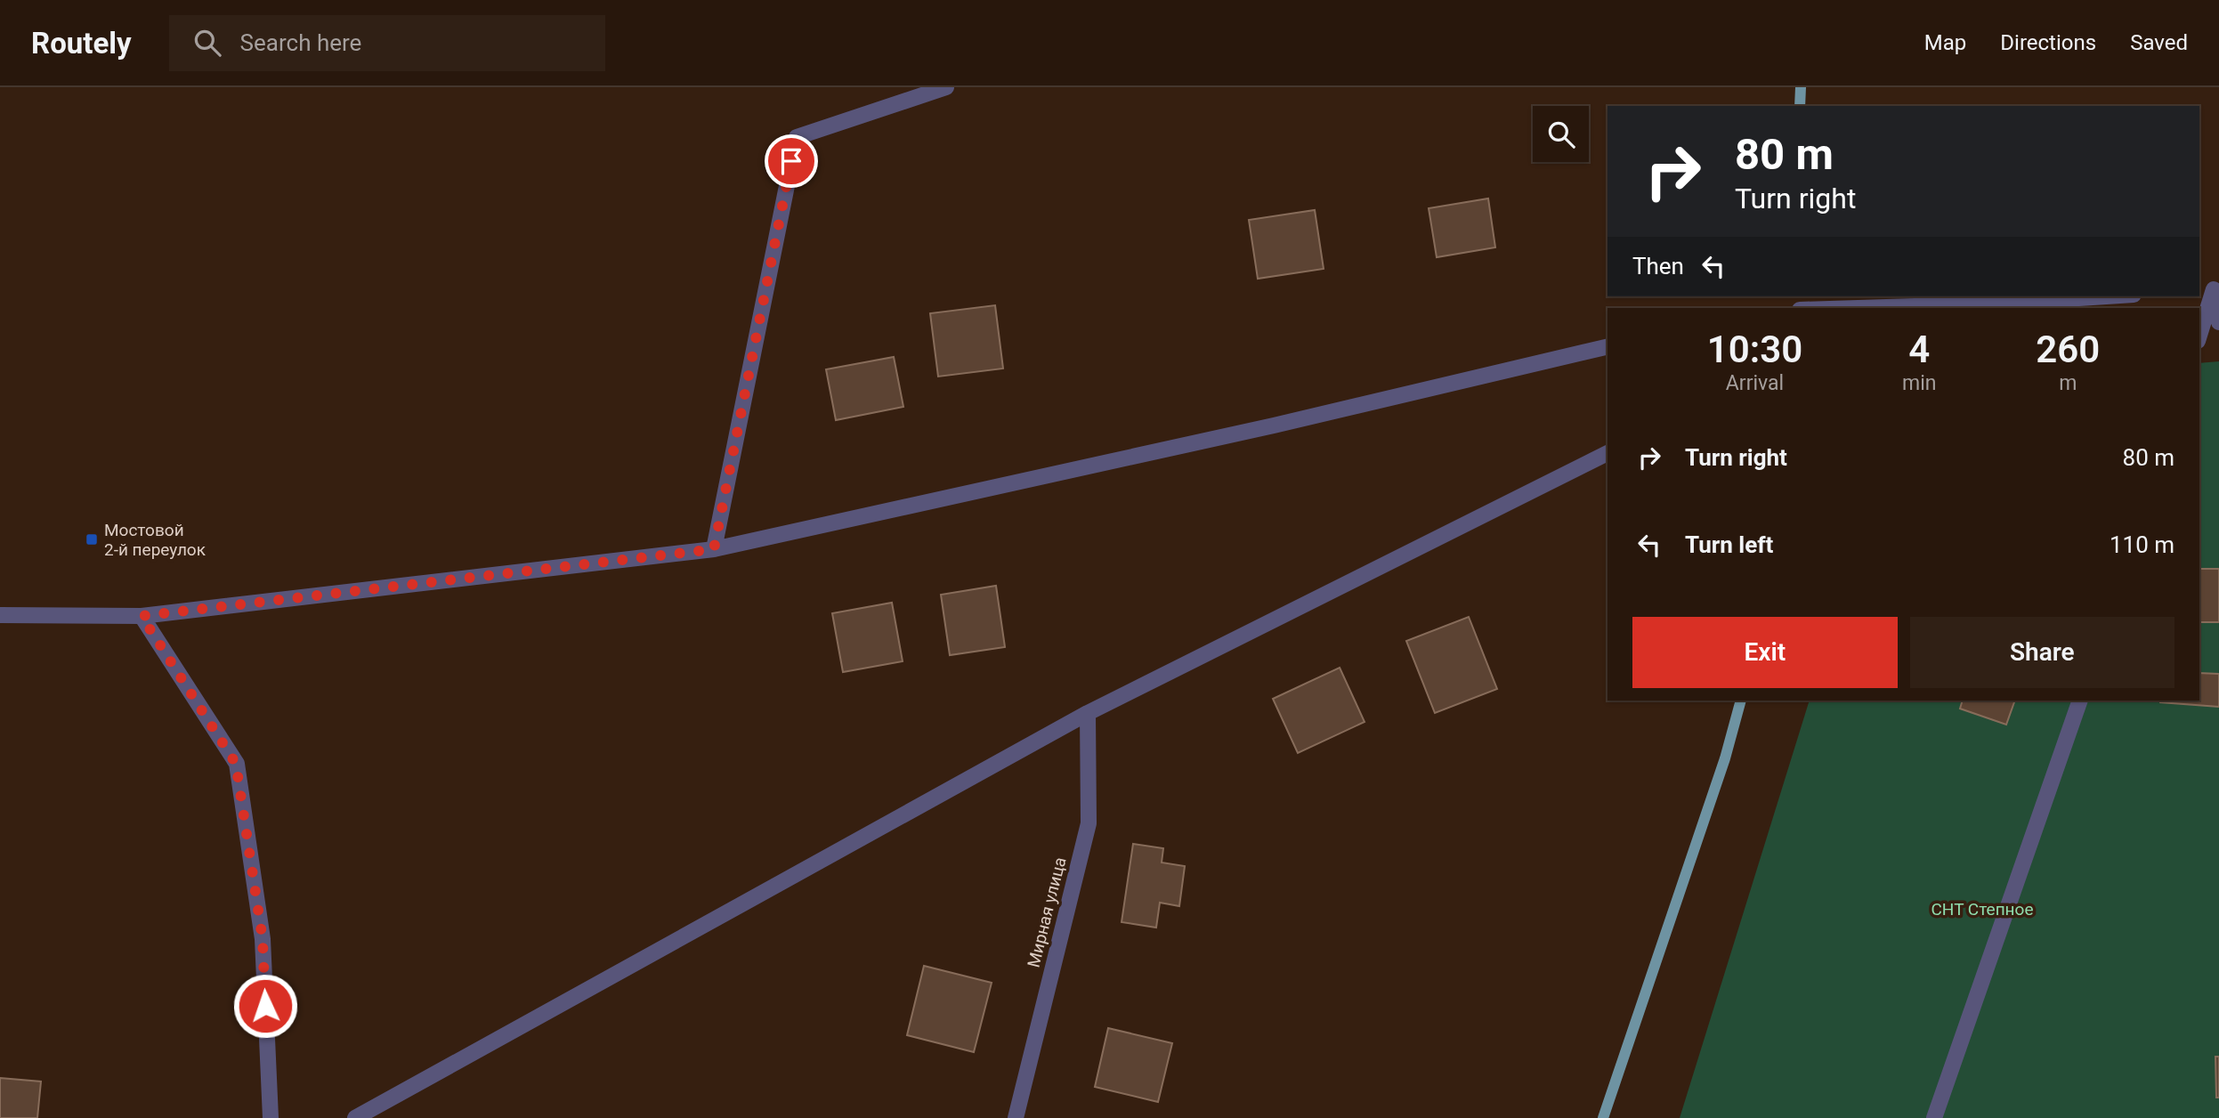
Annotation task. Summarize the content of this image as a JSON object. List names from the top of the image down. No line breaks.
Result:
{"streets":{"street":["Мирная улица"]},"parks":["СНТ Степное"],"places":{"transit":["Мостовой 2-й переулок"]},"page":{"header":"Routely","search":"Search here","nav":["Map","Directions","Saved"],"turn":["80 m","Turn right"],"then":"Then","eta":["10:30","Arrival","4","min","260","m"],"list":[{"name":"Turn right","value":"80 m"},{"name":"Turn left","value":"110 m"}],"buttons":["Exit","Share"]}}
